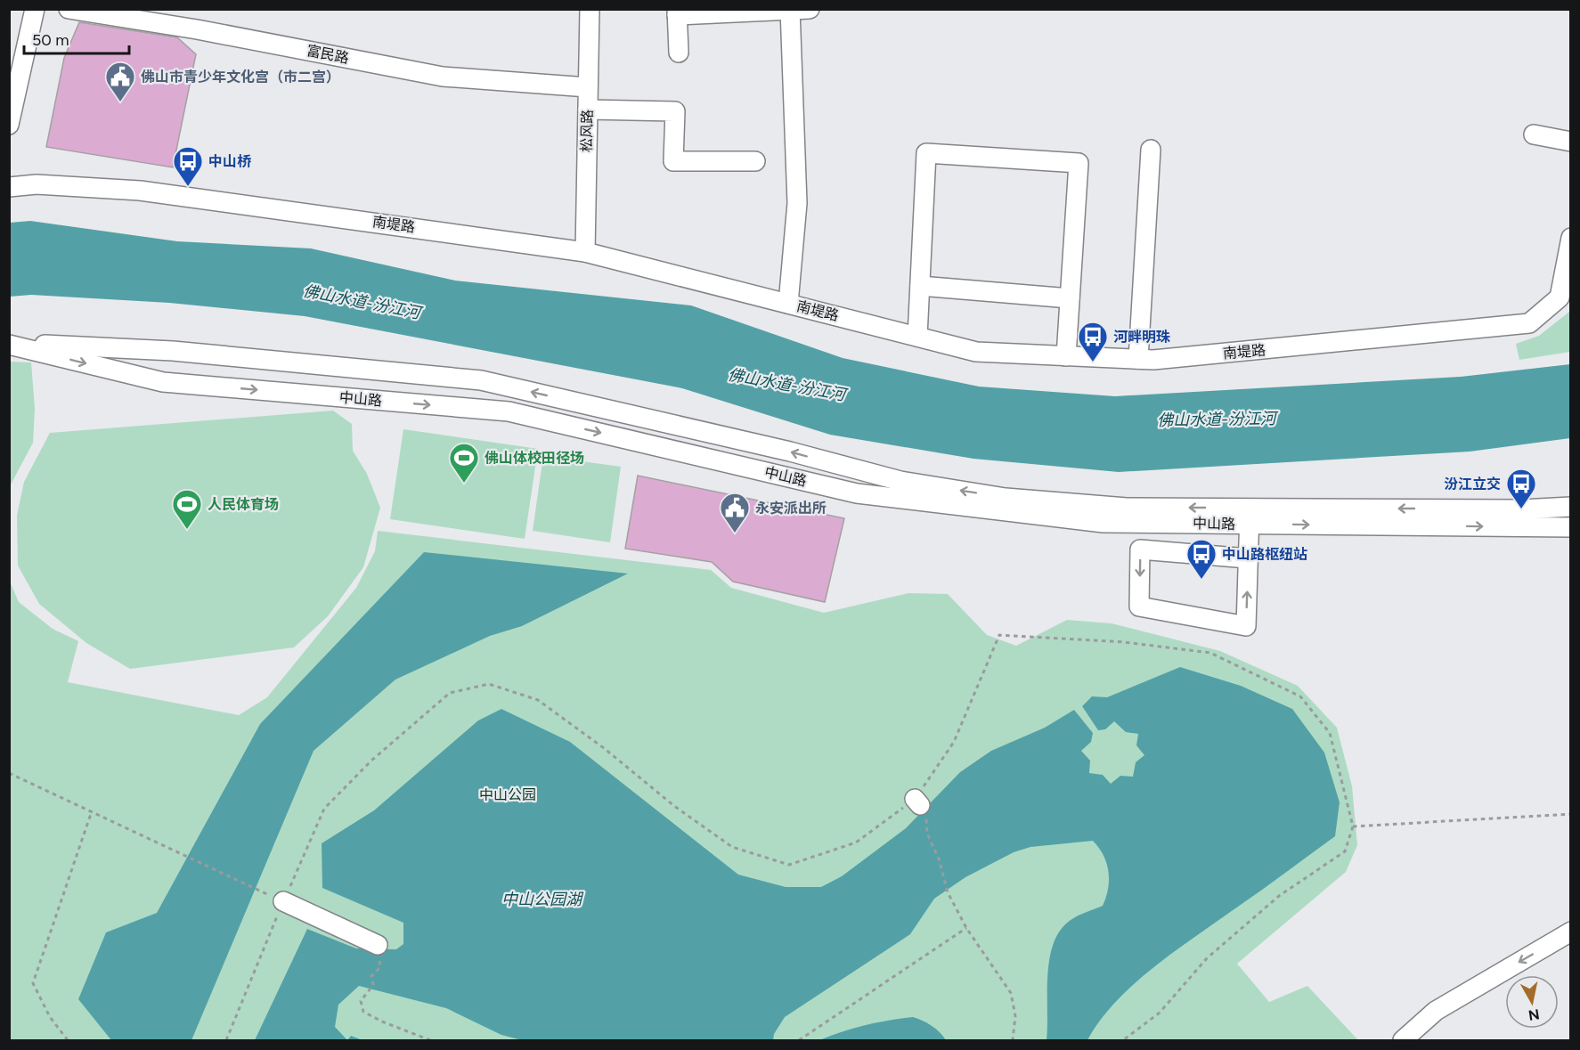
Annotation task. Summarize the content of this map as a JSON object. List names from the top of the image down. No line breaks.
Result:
{"streets":{"street":["富民路","松风路","南堤路","中山路"]},"crossings":[["富民路","松风路"],["松风路","南堤路"]],"water":["佛山水道-汾江河","中山公园湖"],"parks":["中山公园"],"places":{"public building":["佛山市青少年文化宫（市二宫）","永安派出所"],"bus stop":["中山桥","河畔明珠","汾江立交","中山路枢纽站"],"sports":["佛山体校田径场","人民体育场"]},"scale_bar":"50 m","north":"bottom"}
